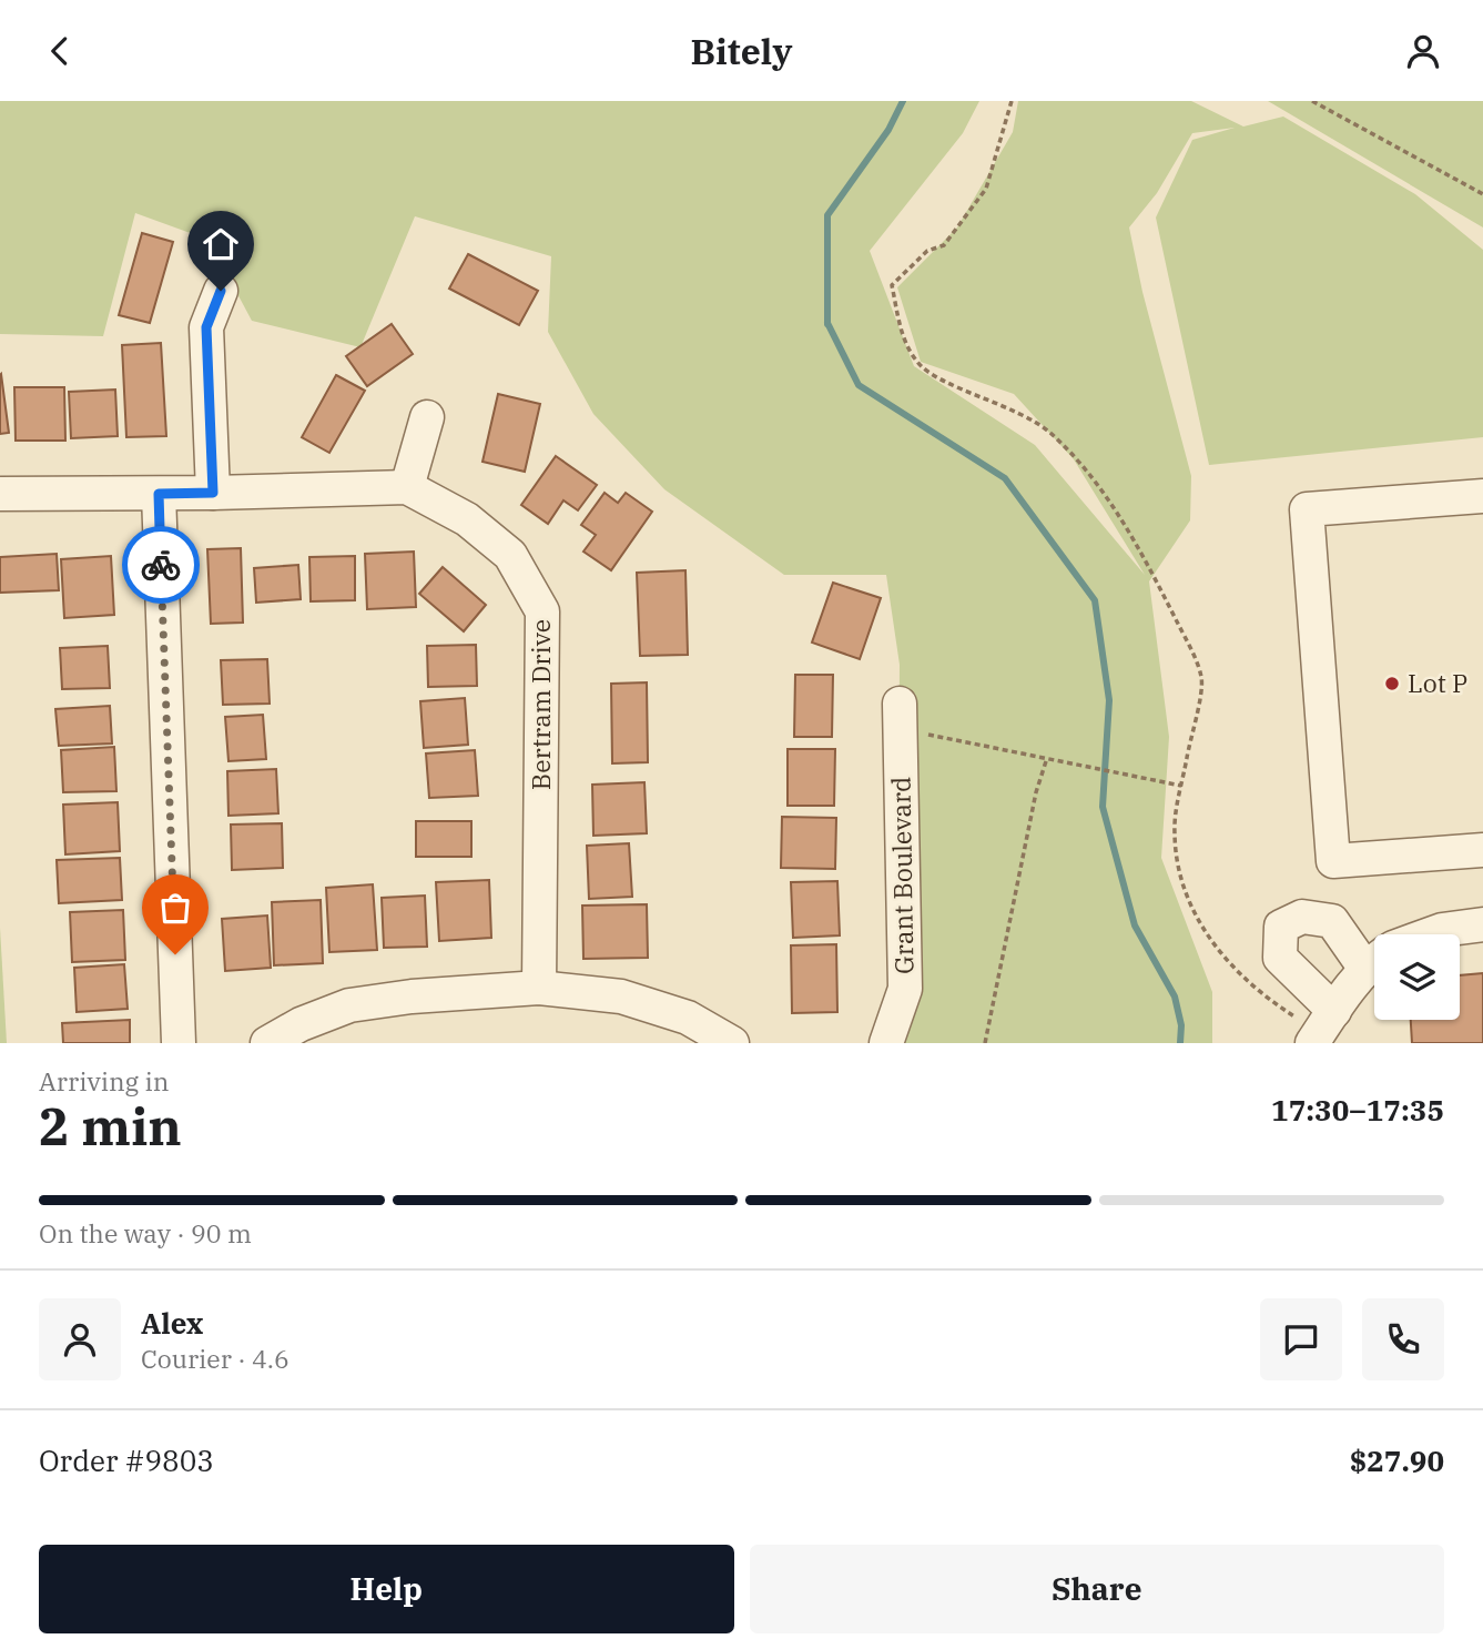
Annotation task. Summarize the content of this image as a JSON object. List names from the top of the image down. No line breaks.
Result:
{"streets":{"street":["Bertram Drive","Grant Boulevard"]},"places":["Lot P"],"page":{"header":"Bitely","heading":["2 min","Arriving in","17:30–17:35"],"panel":["Alex","Courier · 4.6","Order #9803","$27.90"],"bar":"On the way · 90 m","buttons":["Help","Share"]}}
